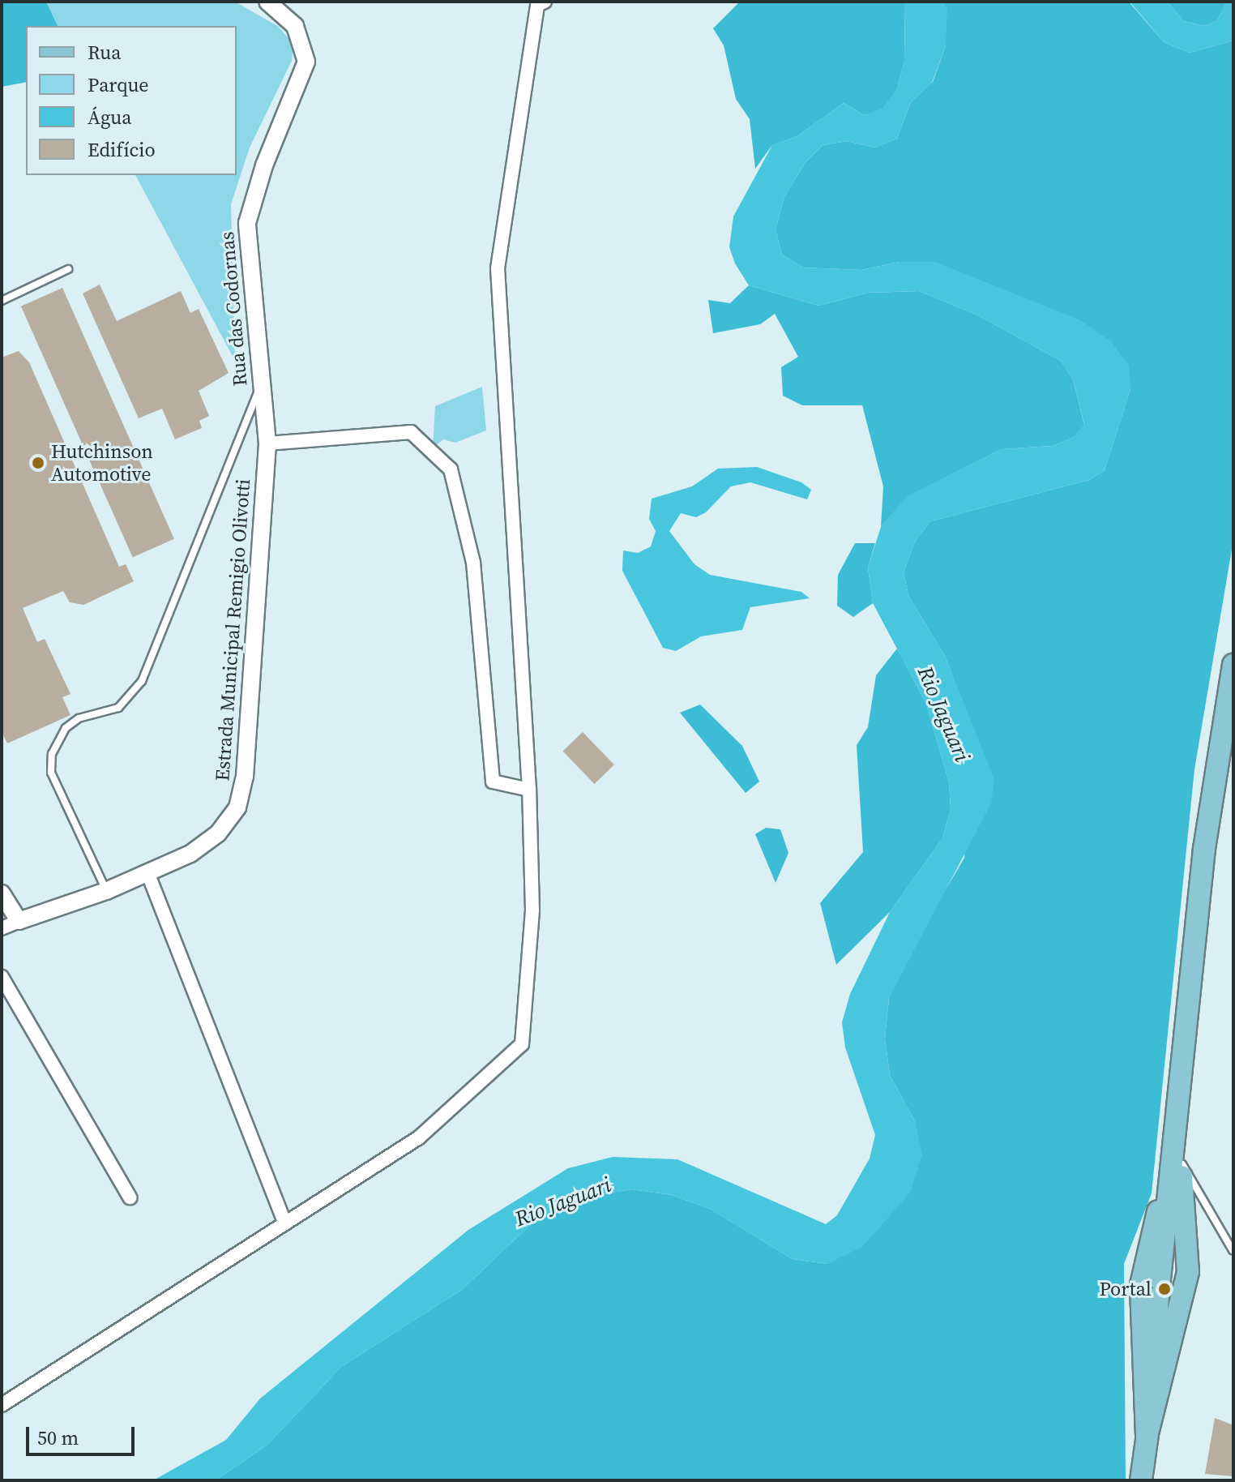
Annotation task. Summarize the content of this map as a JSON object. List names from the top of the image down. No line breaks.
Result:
{"streets":{"street":["Rua das Codornas","Estrada Municipal Remigio Olivotti"]},"crossings":[["Rua das Codornas","Estrada Municipal Remigio Olivotti"]],"water":["Rio Jaguari"],"places":["Hutchinson Automotive","Portal"],"legend":["Rua","Parque","Água","Edifício"],"scale_bar":"50 m"}
